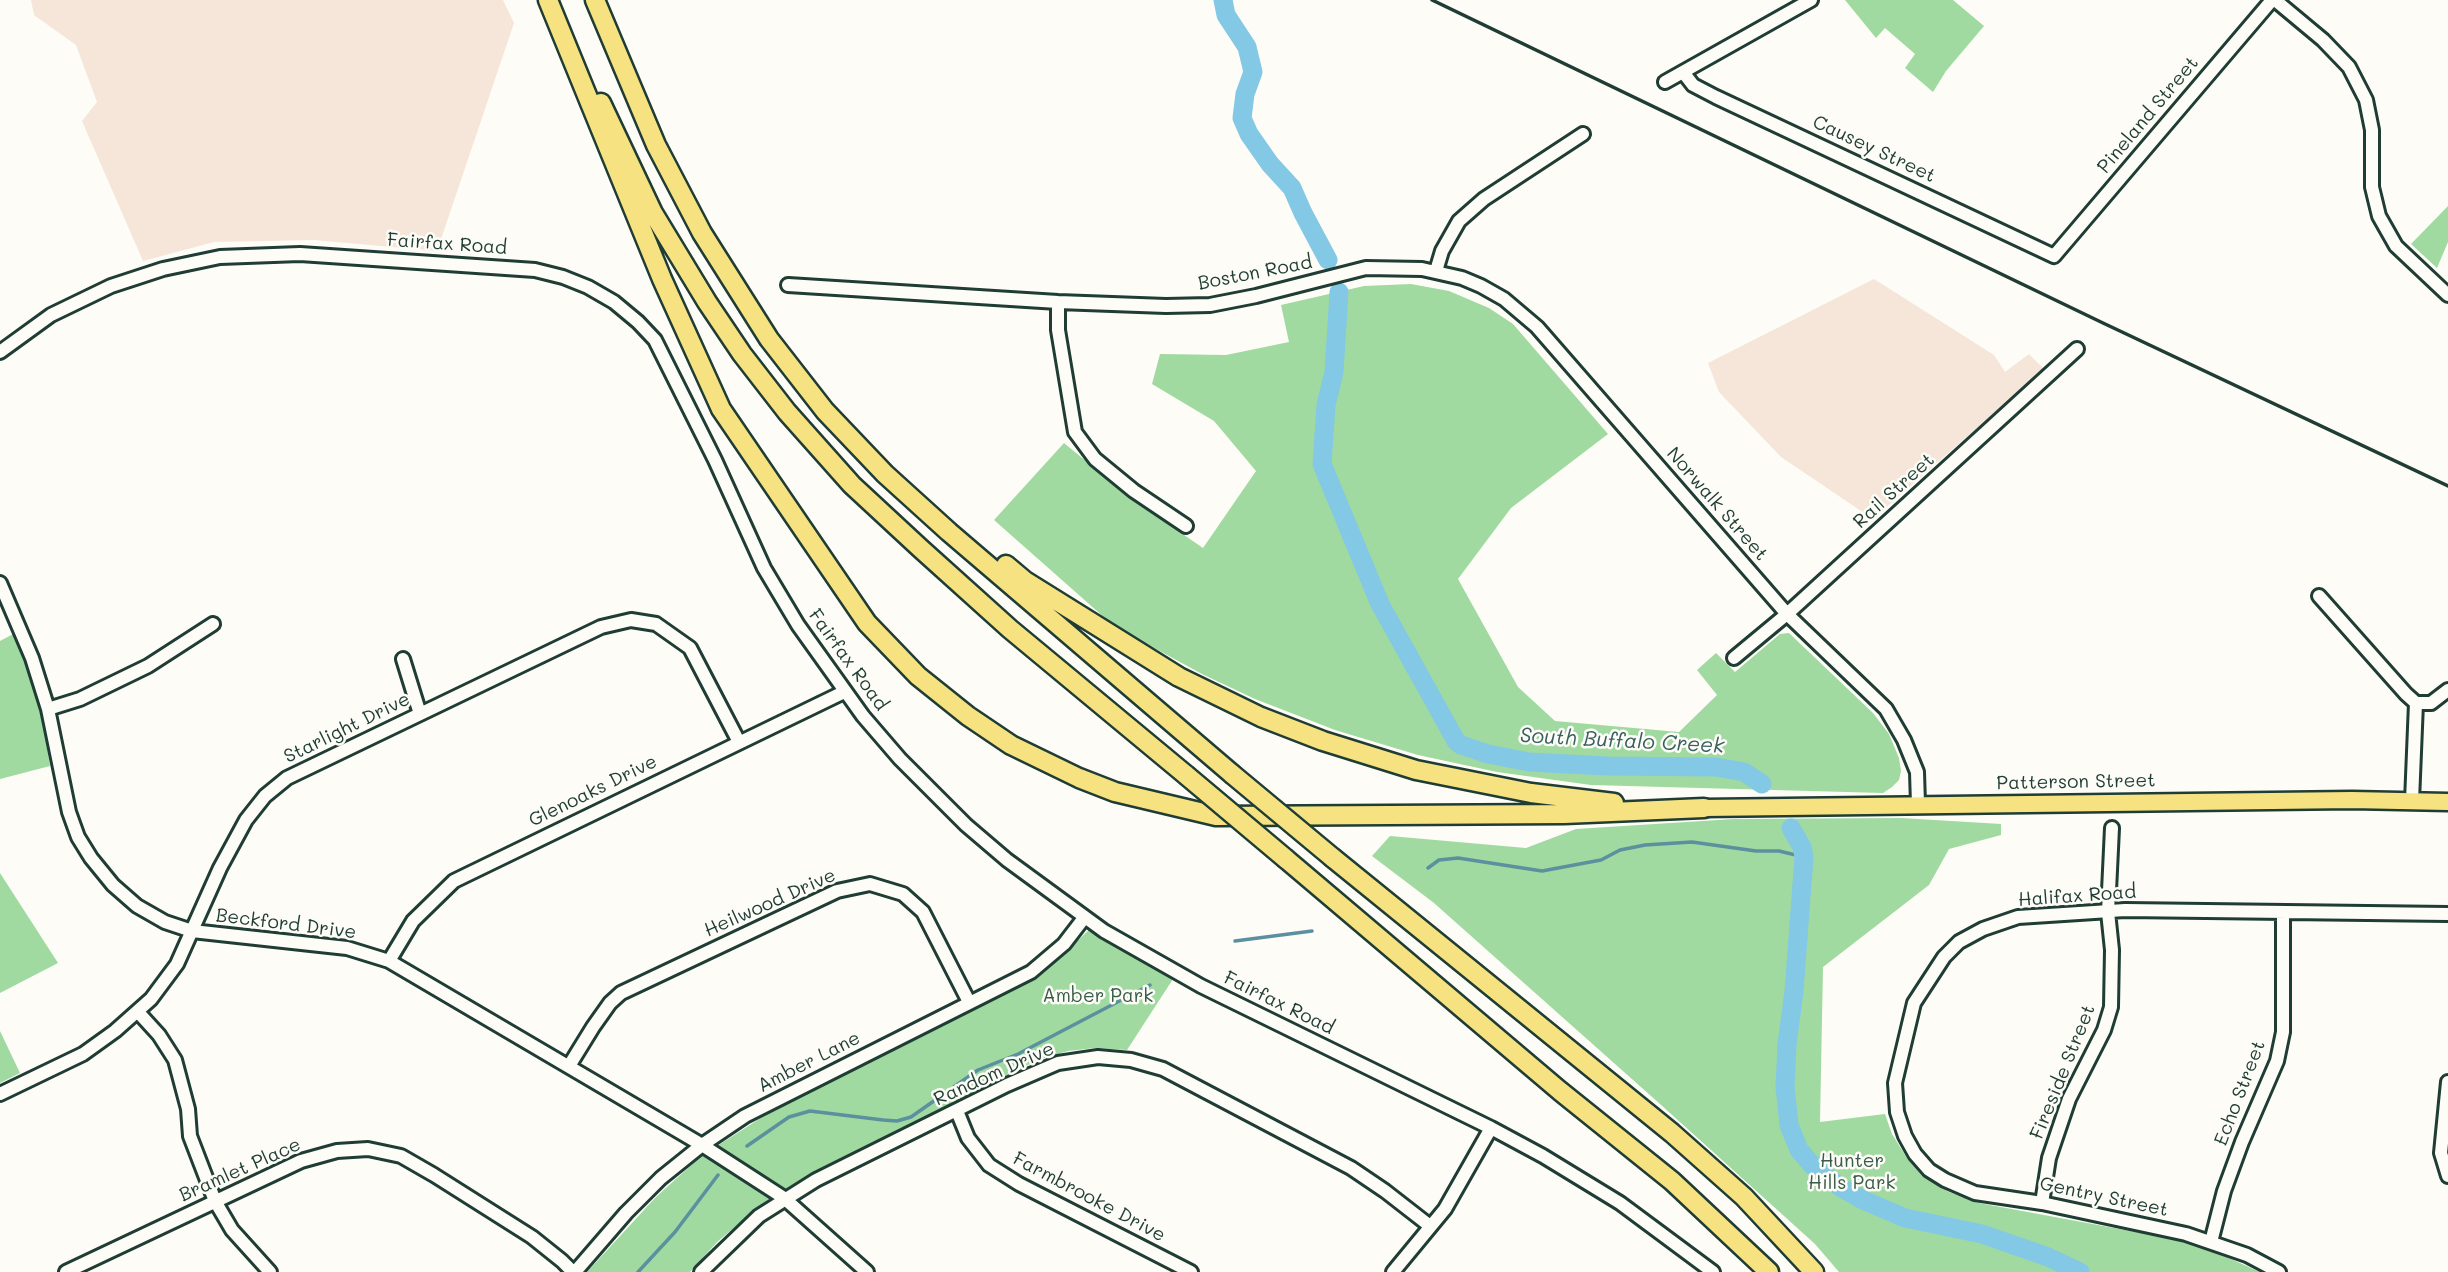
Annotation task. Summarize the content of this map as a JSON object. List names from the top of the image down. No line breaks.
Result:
{"streets":{"main road":["Patterson Street"],"street":["Pineland Street","Causey Street","Fairfax Road","Boston Road","Rail Street","Norwalk Street","Starlight Drive","Glenoaks Drive","Halifax Road","Heilwood Drive","Beckford Drive","Amber Lane","Fireside Street","Random Drive","Echo Street","Bramlet Place","Farmbrooke Drive","Gentry Street"]},"crossings":[["Pineland Street","Causey Street"],["Fairfax Road","Glenoaks Drive"],["Fairfax Road","Amber Lane"],["Boston Road","Norwalk Street"],["Rail Street","Norwalk Street"],["Norwalk Street","Patterson Street"],["Starlight Drive","Glenoaks Drive"],["Starlight Drive","Beckford Drive"],["Glenoaks Drive","Beckford Drive"],["Halifax Road","Fireside Street"],["Halifax Road","Echo Street"],["Halifax Road","Gentry Street"],["Heilwood Drive","Beckford Drive"],["Heilwood Drive","Amber Lane"],["Beckford Drive","Amber Lane"],["Beckford Drive","Random Drive"],["Amber Lane","Bramlet Place"],["Fireside Street","Gentry Street"],["Random Drive","Farmbrooke Drive"],["Echo Street","Gentry Street"]],"water":["South Buffalo Creek"],"parks":["Amber Park","Hunter Hills Park"]}
